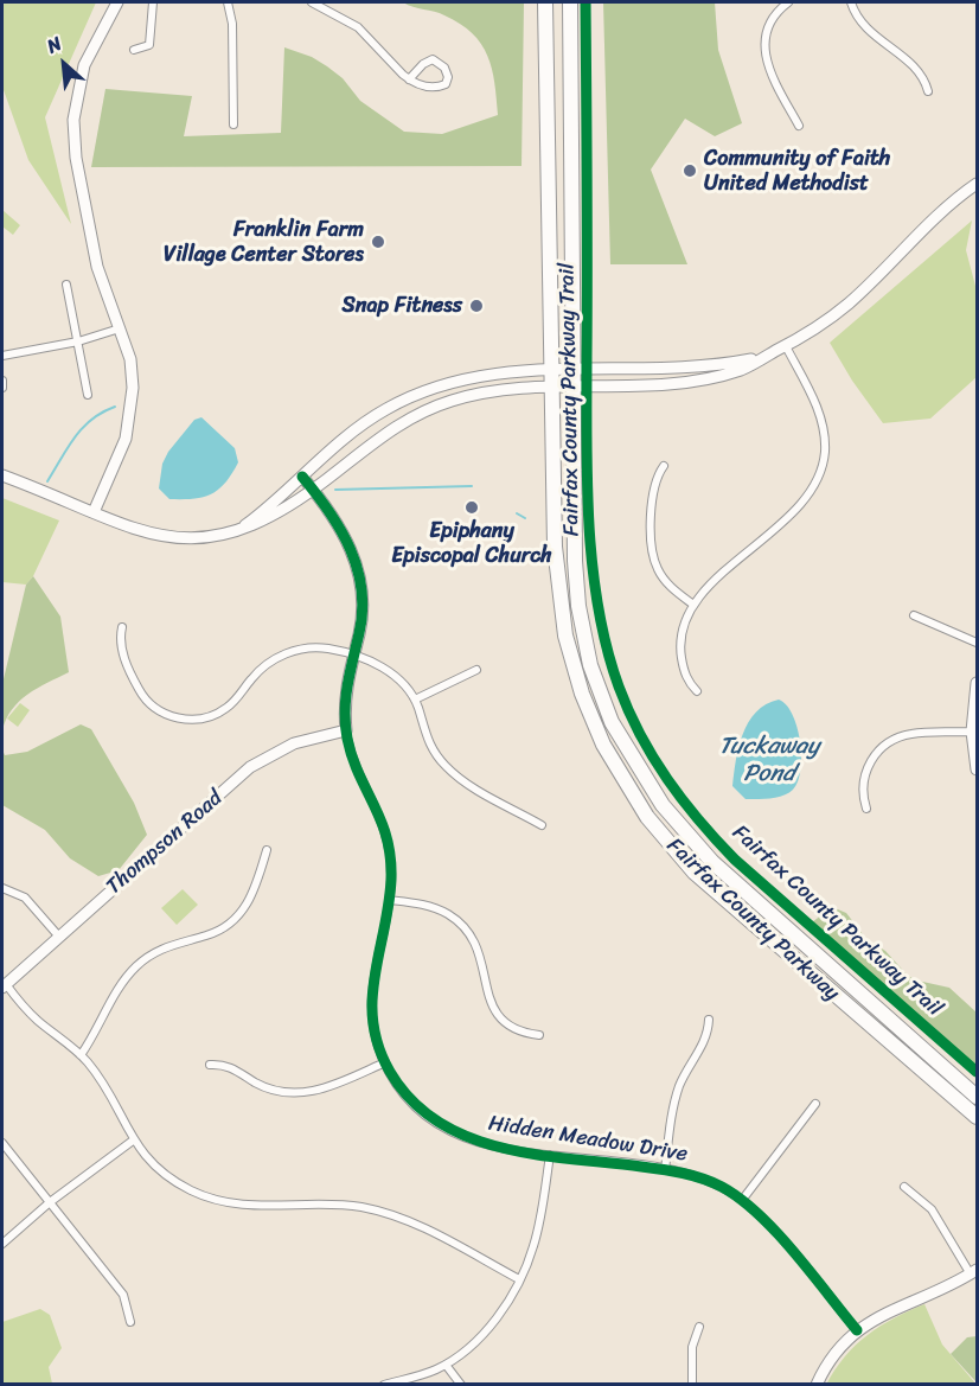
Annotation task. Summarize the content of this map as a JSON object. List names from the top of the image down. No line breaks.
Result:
{"streets":{"highway":["Fairfax County Parkway"],"street":["Thompson Road","Hidden Meadow Drive"],"cycle path":["Fairfax County Parkway Trail"]},"crossings":[["Thompson Road","Hidden Meadow Drive"]],"water":["Tuckaway Pond"],"places":["Community of Faith United Methodist","Franklin Farm Village Center Stores","Snap Fitness","Epiphany Episcopal Church"],"north":"top left"}
